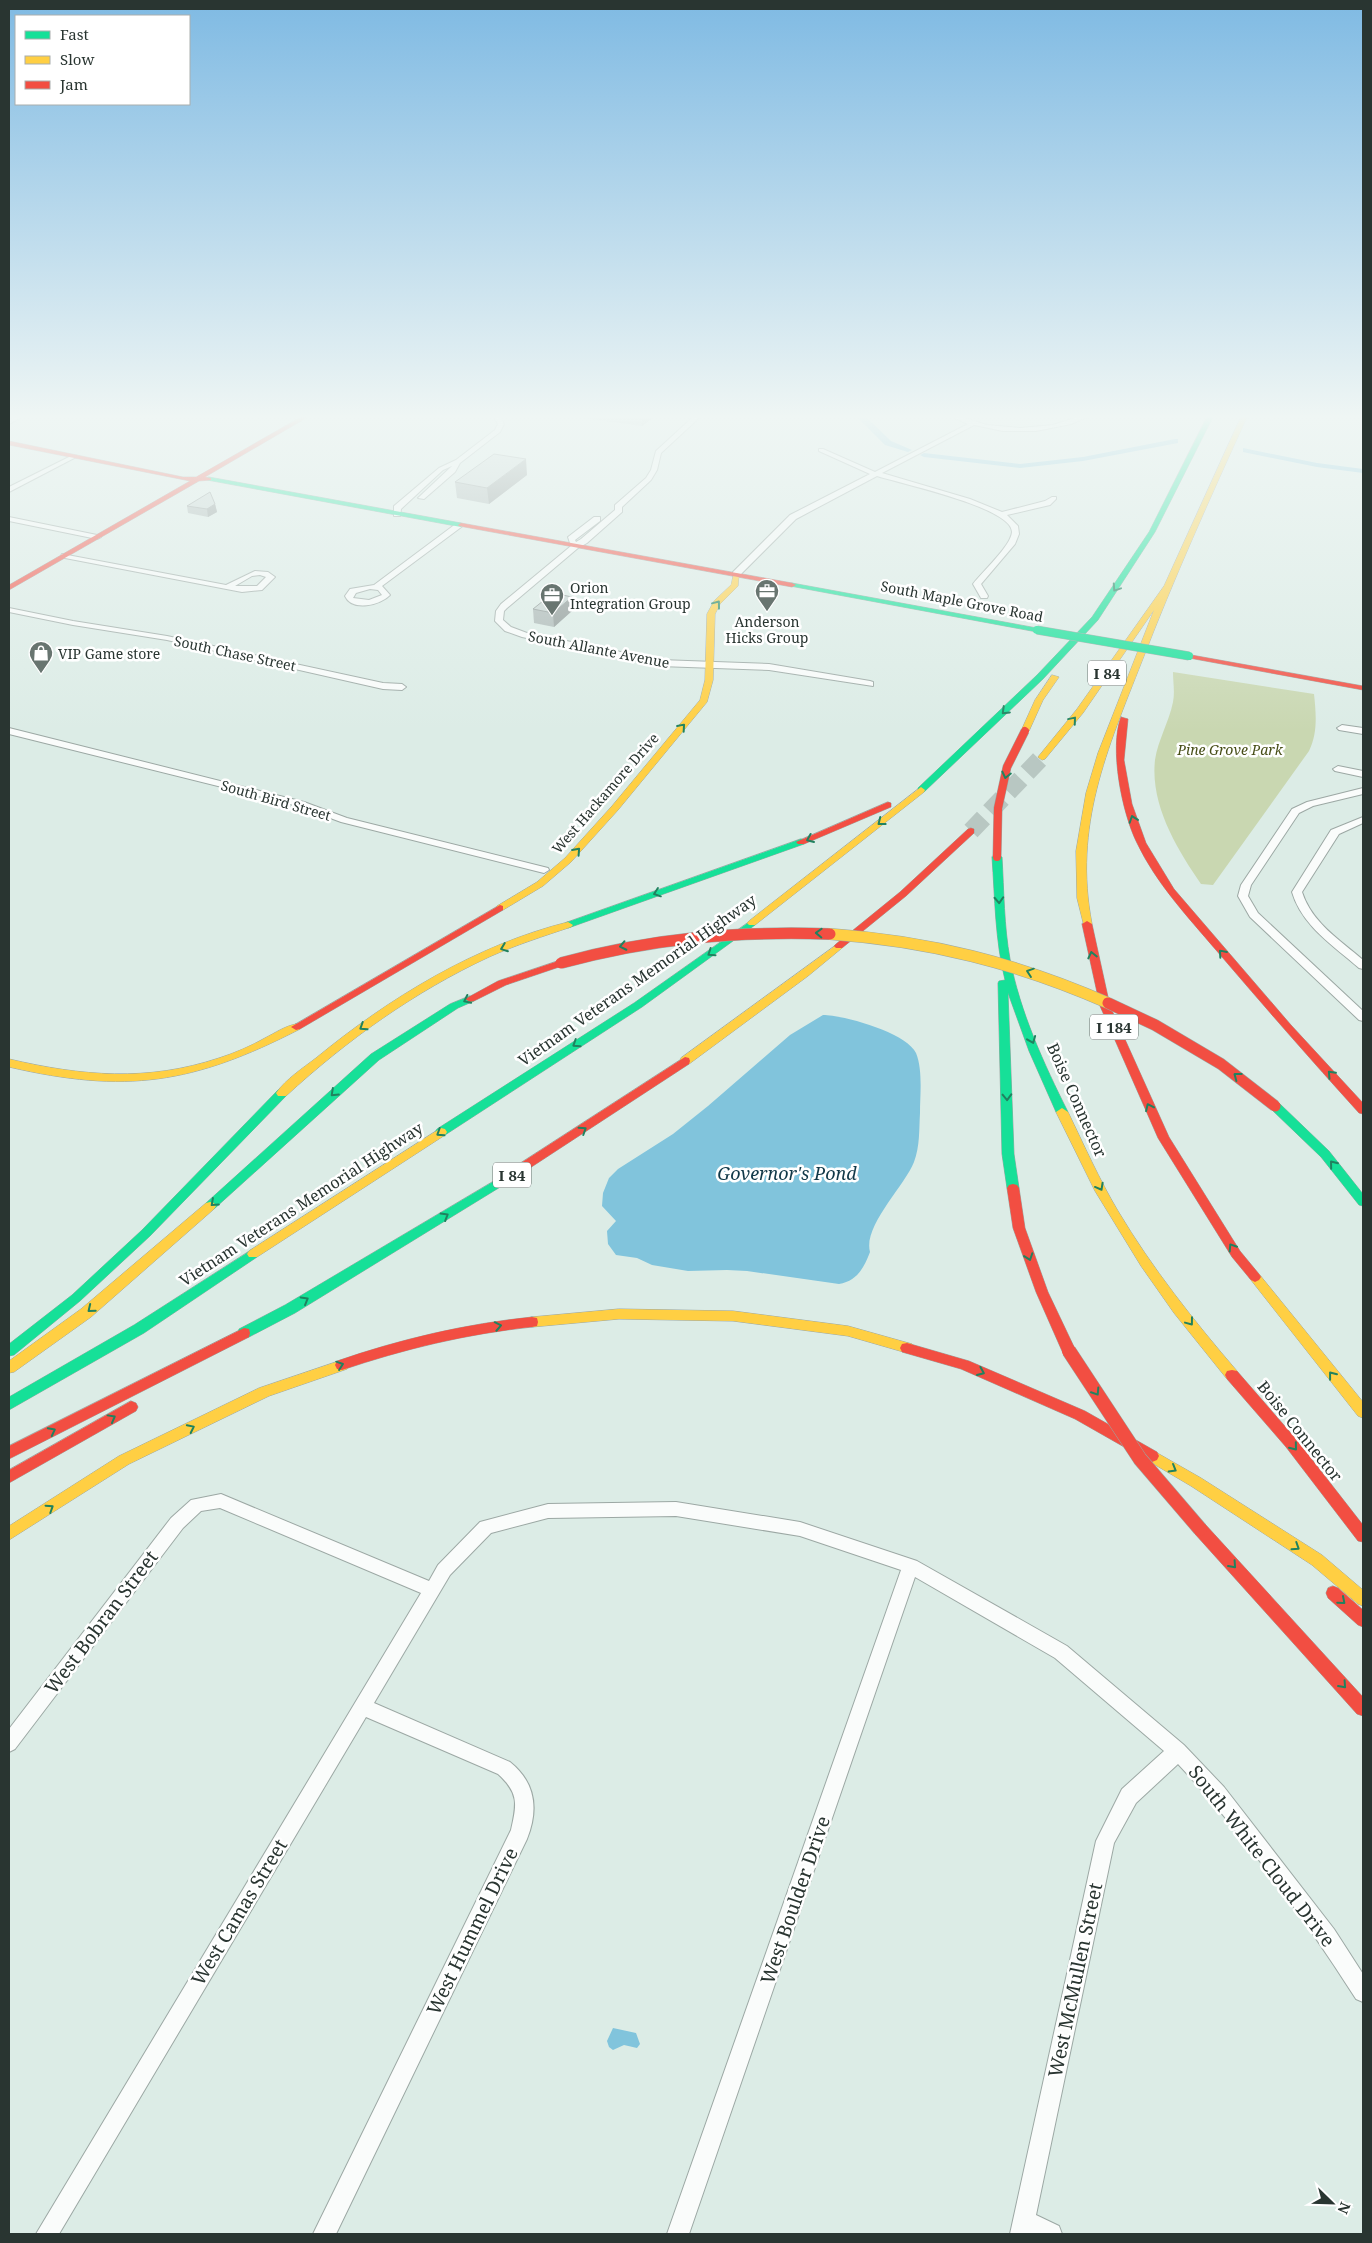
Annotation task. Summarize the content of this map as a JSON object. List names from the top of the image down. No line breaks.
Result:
{"streets":{"main road":["South Maple Grove Road","I 84","West Hackamore Drive","Vietnam Veterans Memorial Highway","I 184","Boise Connector"],"street":["South Allante Avenue","South Chase Street","South Bird Street","West Bobran Street","South White Cloud Drive","West Boulder Drive","West Camas Street","West Hummel Drive","West McMullen Street"]},"crossings":[["South Maple Grove Road","South Allante Avenue"],["South Maple Grove Road","West Hackamore Drive"],["South Allante Avenue","West Hackamore Drive"],["I 84","I 184"],["West Hackamore Drive","South Bird Street"],["Vietnam Veterans Memorial Highway","Boise Connector"],["West Bobran Street","South White Cloud Drive"],["West Bobran Street","West Camas Street"],["South White Cloud Drive","West Boulder Drive"],["South White Cloud Drive","West Camas Street"],["South White Cloud Drive","West McMullen Street"],["West Camas Street","West Hummel Drive"]],"water":["Governor's Pond"],"parks":["Pine Grove Park"],"places":{"office":["Anderson Hicks Group","Orion Integration Group"],"shop":["VIP Game store"]},"legend":["Fast","Slow","Jam"],"north":"bottom right"}
